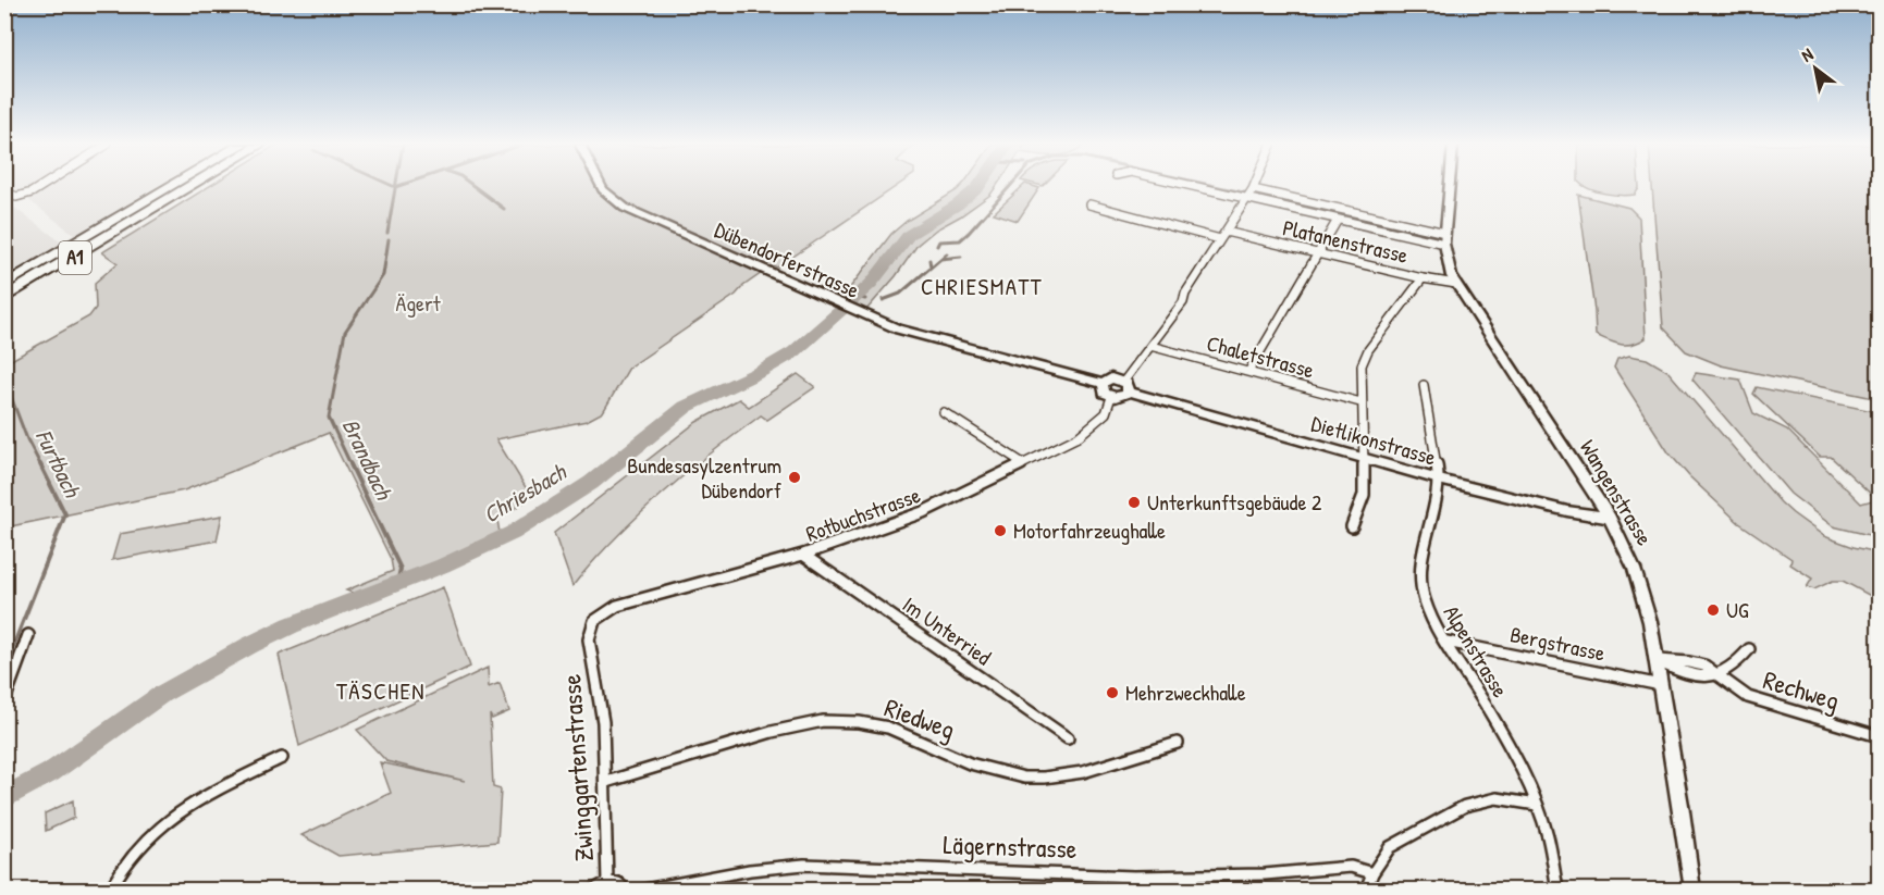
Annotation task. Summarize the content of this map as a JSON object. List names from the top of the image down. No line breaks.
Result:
{"streets":{"highway":["A1"],"street":["Platanenstrasse","Dübendorferstrasse","Chaletstrasse","Dietlikonstrasse","Wangenstrasse","Rotbuchstrasse","Im Unterried","Bergstrasse","Alpenstrasse","Rechweg","Riedweg","Zwinggartenstrasse","Lägernstrasse"]},"crossings":[["Platanenstrasse","Wangenstrasse"],["Dietlikonstrasse","Wangenstrasse"],["Dietlikonstrasse","Alpenstrasse"],["Wangenstrasse","Bergstrasse"],["Rotbuchstrasse","Im Unterried"],["Rotbuchstrasse","Zwinggartenstrasse"],["Bergstrasse","Alpenstrasse"],["Riedweg","Zwinggartenstrasse"]],"districts":["CHRIESMATT","TÄSCHEN"],"water":["Brandbach","Furtbach","Chriesbach"],"parks":["Ägert"],"places":["Bundesasylzentrum Dübendorf","Unterkunftsgebäude 2","Motorfahrzeughalle","UG","Mehrzweckhalle"],"north":"top left"}
